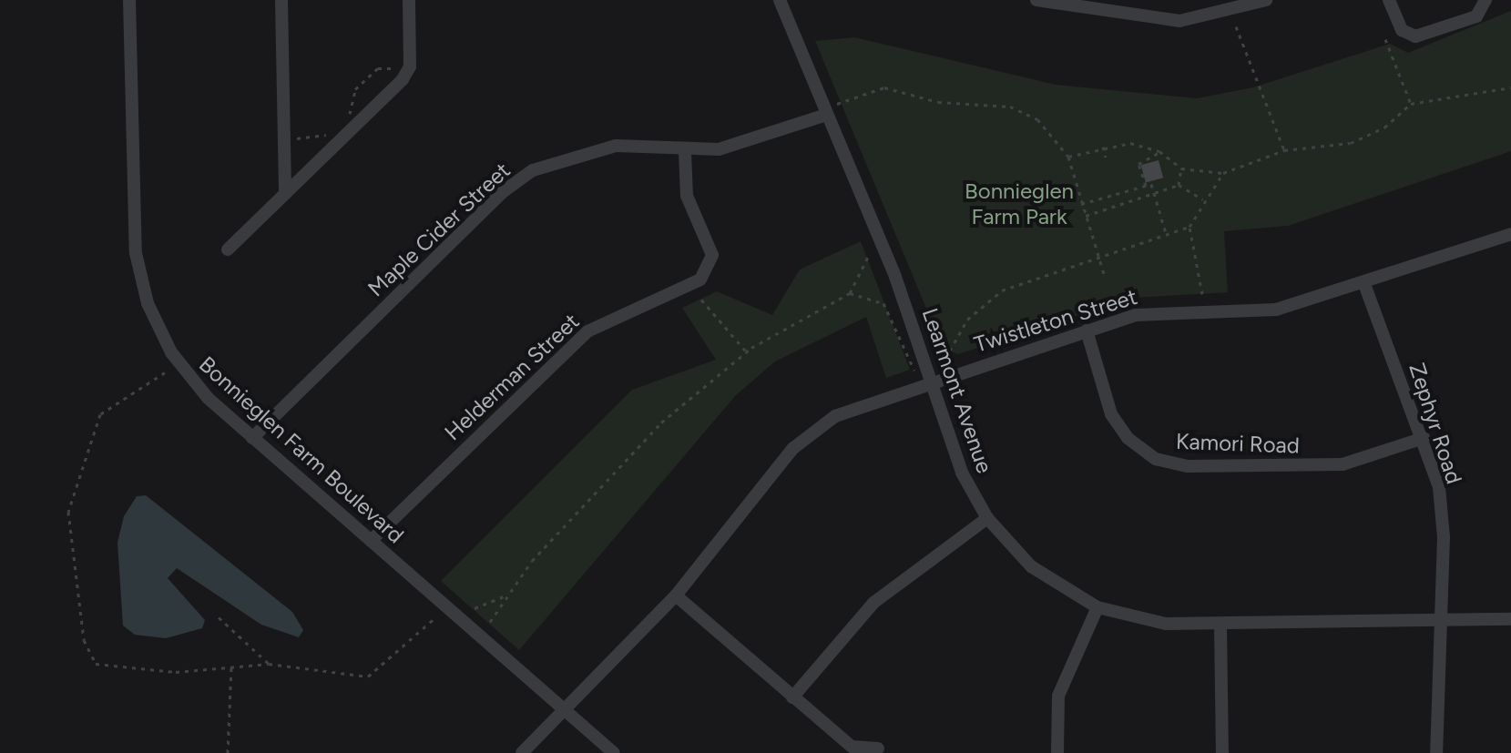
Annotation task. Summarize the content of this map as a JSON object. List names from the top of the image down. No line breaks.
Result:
{"streets":{"street":["Maple Cider Street","Twistleton Street","Helderman Street","Learmont Avenue","Zephyr Road","Kamori Road","Bonnieglen Farm Boulevard"]},"crossings":[["Maple Cider Street","Helderman Street"],["Maple Cider Street","Learmont Avenue"],["Maple Cider Street","Bonnieglen Farm Boulevard"],["Twistleton Street","Learmont Avenue"],["Twistleton Street","Zephyr Road"],["Twistleton Street","Kamori Road"],["Twistleton Street","Bonnieglen Farm Boulevard"],["Helderman Street","Bonnieglen Farm Boulevard"],["Learmont Avenue","Zephyr Road"],["Zephyr Road","Kamori Road"]],"parks":["Bonnieglen Farm Park"]}
